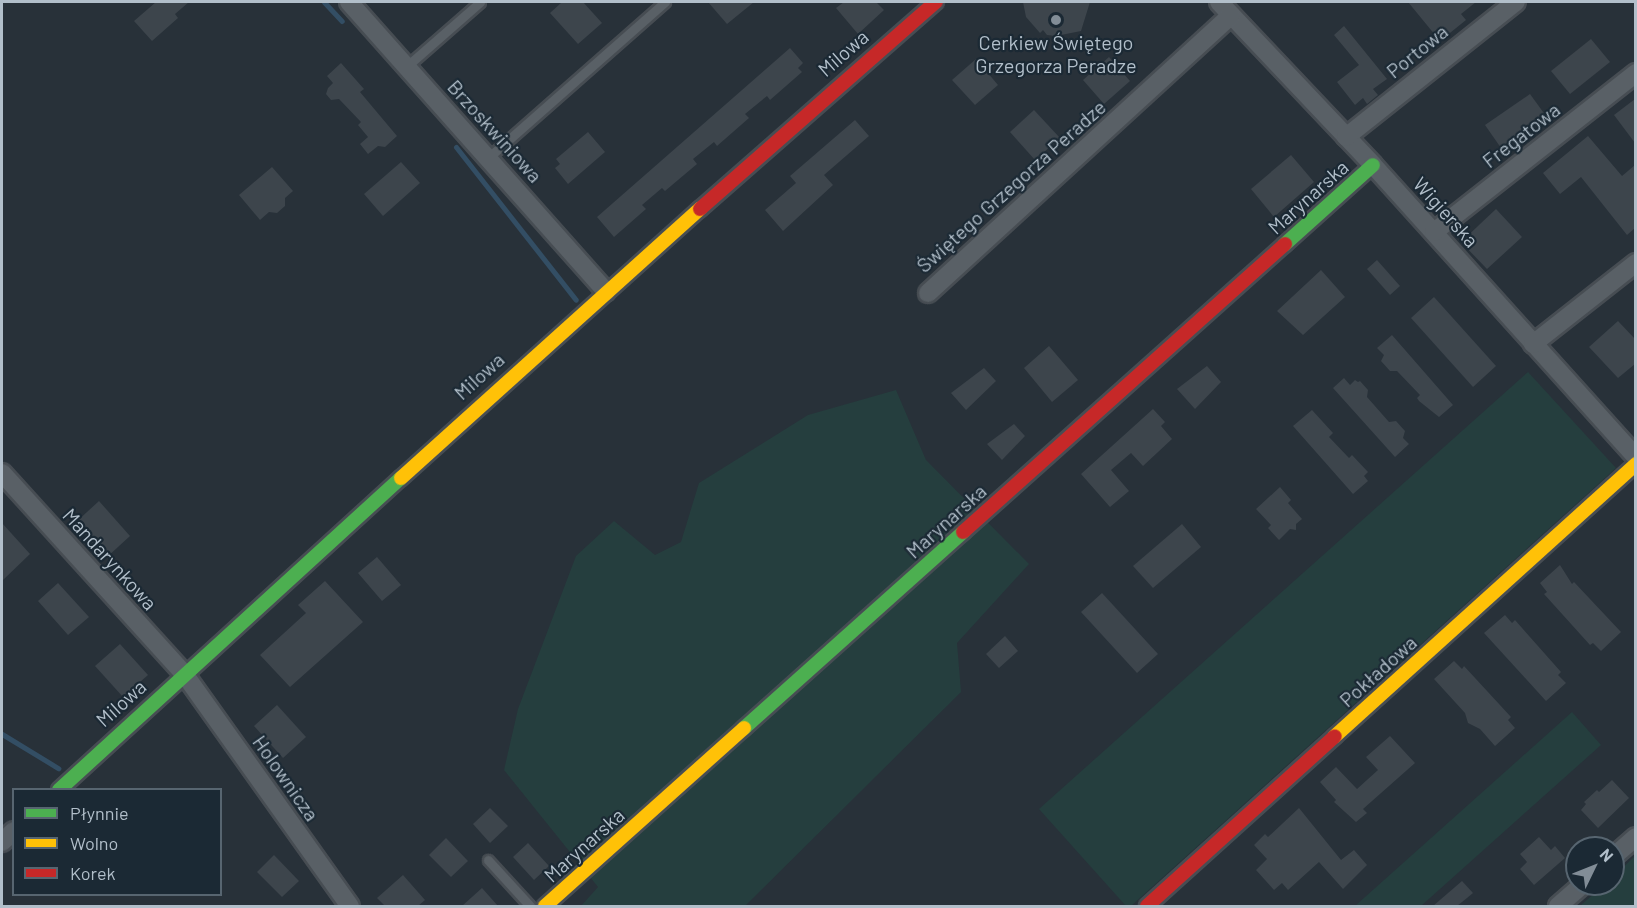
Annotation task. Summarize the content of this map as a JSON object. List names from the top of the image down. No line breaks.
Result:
{"streets":{"street":["Portowa","Milowa","Brzoskwiniowa","Fregatowa","Świętego Grzegorza Peradze","Marynarska","Wigierska","Mandarynkowa","Pokładowa","Holownicza"]},"crossings":[["Portowa","Wigierska"],["Milowa","Brzoskwiniowa"],["Milowa","Mandarynkowa"],["Milowa","Holownicza"],["Fregatowa","Wigierska"],["Świętego Grzegorza Peradze","Wigierska"],["Marynarska","Wigierska"],["Mandarynkowa","Holownicza"]],"places":["Cerkiew Świętego Grzegorza Peradze"],"legend":["Płynnie","Wolno","Korek"],"north":"top right"}
